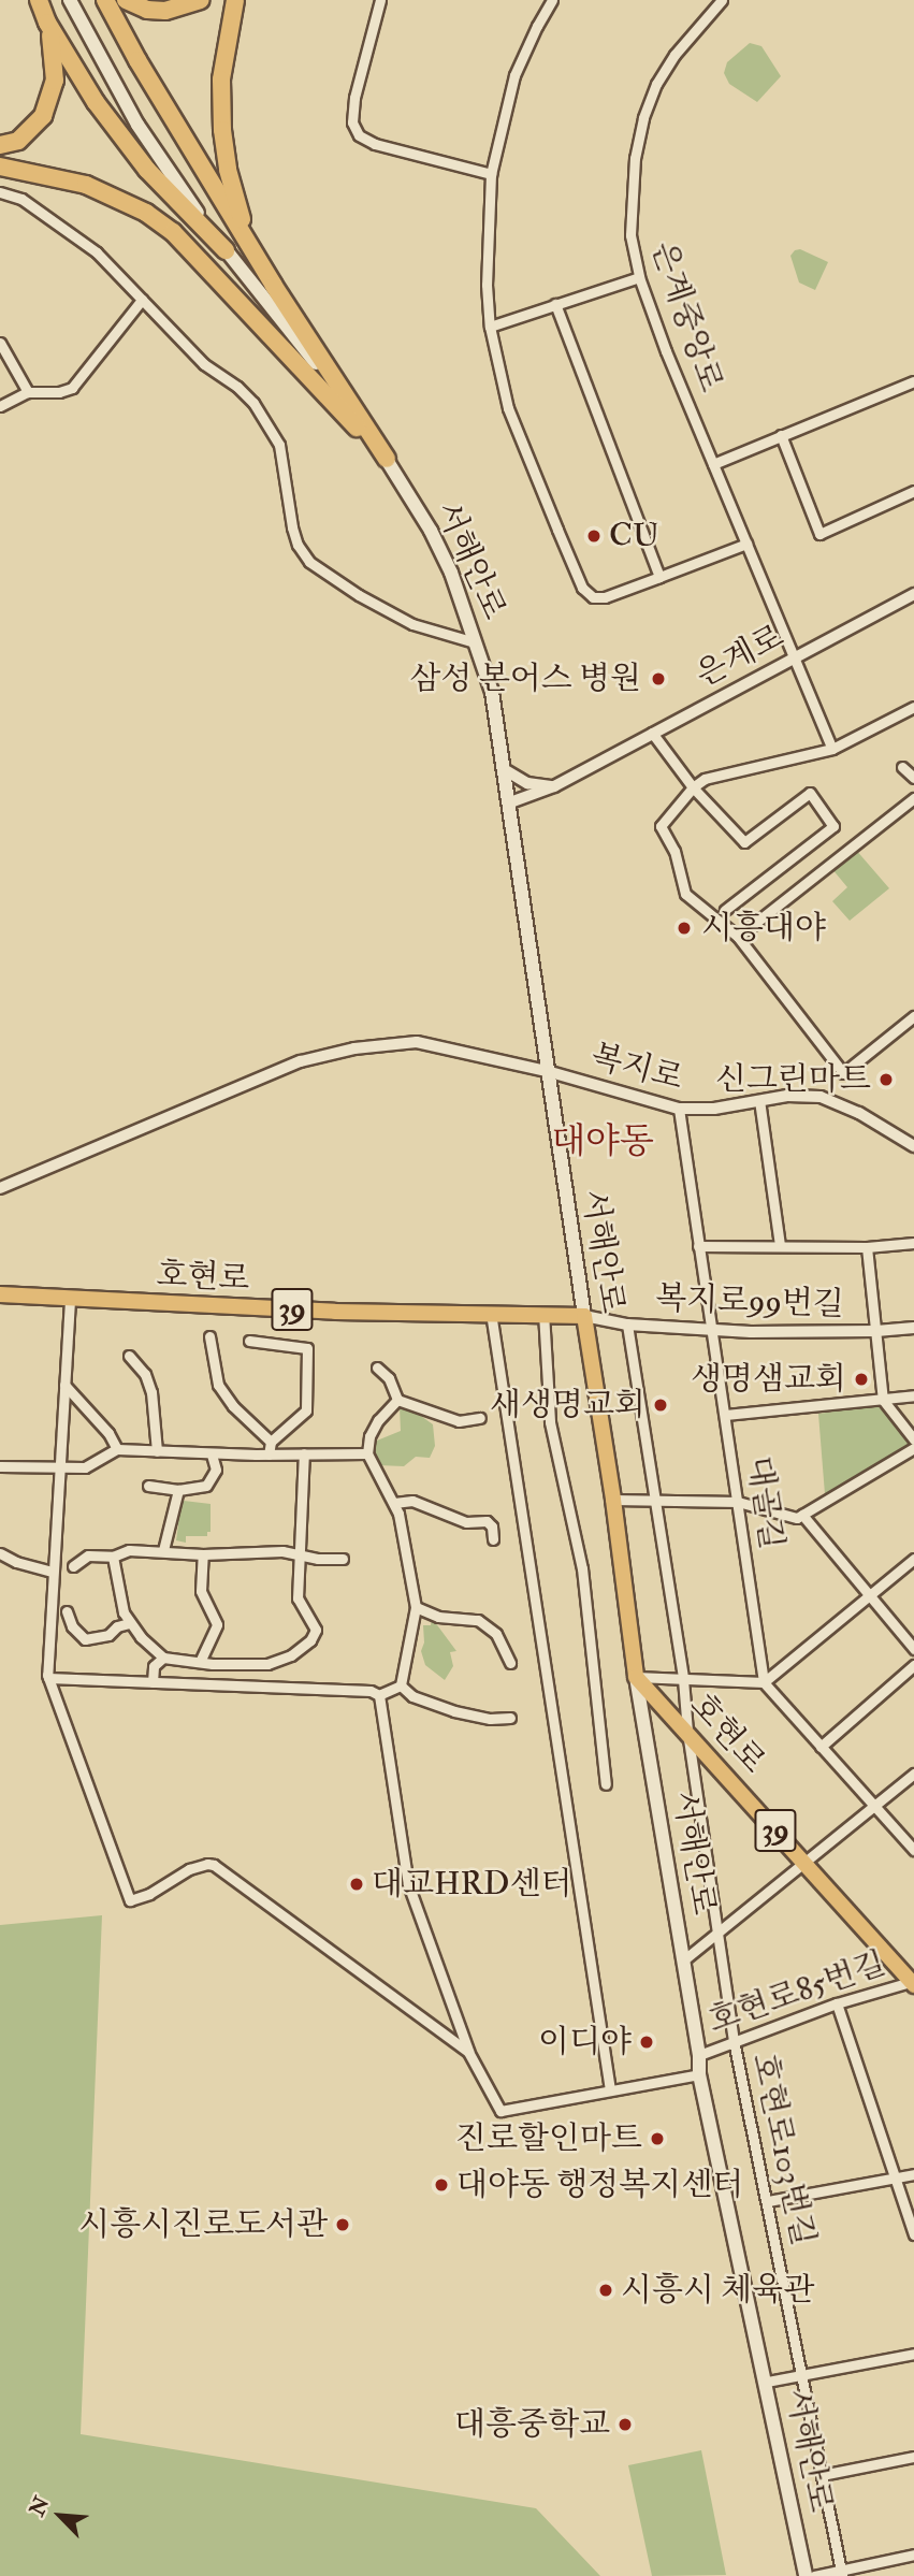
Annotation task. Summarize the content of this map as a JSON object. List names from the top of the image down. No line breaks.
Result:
{"streets":{"main road":["서해안로","호현로","39"],"street":["은계중앙로","은계로","복지로","복지로99번길","대골길","호현로85번길","호현로103번길"]},"crossings":[["은계중앙로","은계로"],["서해안로","은계로"],["서해안로","복지로"],["서해안로","호현로"],["서해안로","복지로99번길"],["서해안로","호현로85번길"],["복지로","대골길"],["호현로","복지로99번길"],["호현로","호현로85번길"],["호현로","호현로103번길"],["복지로99번길","대골길"],["복지로99번길","호현로103번길"],["호현로85번길","호현로103번길"]],"districts":["대야동"],"places":["CU","삼성 본어스 병원","시흥대야","신그린마트","생명샘교회","새생명교회","대교HRD센터","이디야","진로할인마트","대야동 행정복지센터","시흥시진로도서관","시흥시 체육관","대흥중학교"],"north":"top left"}
